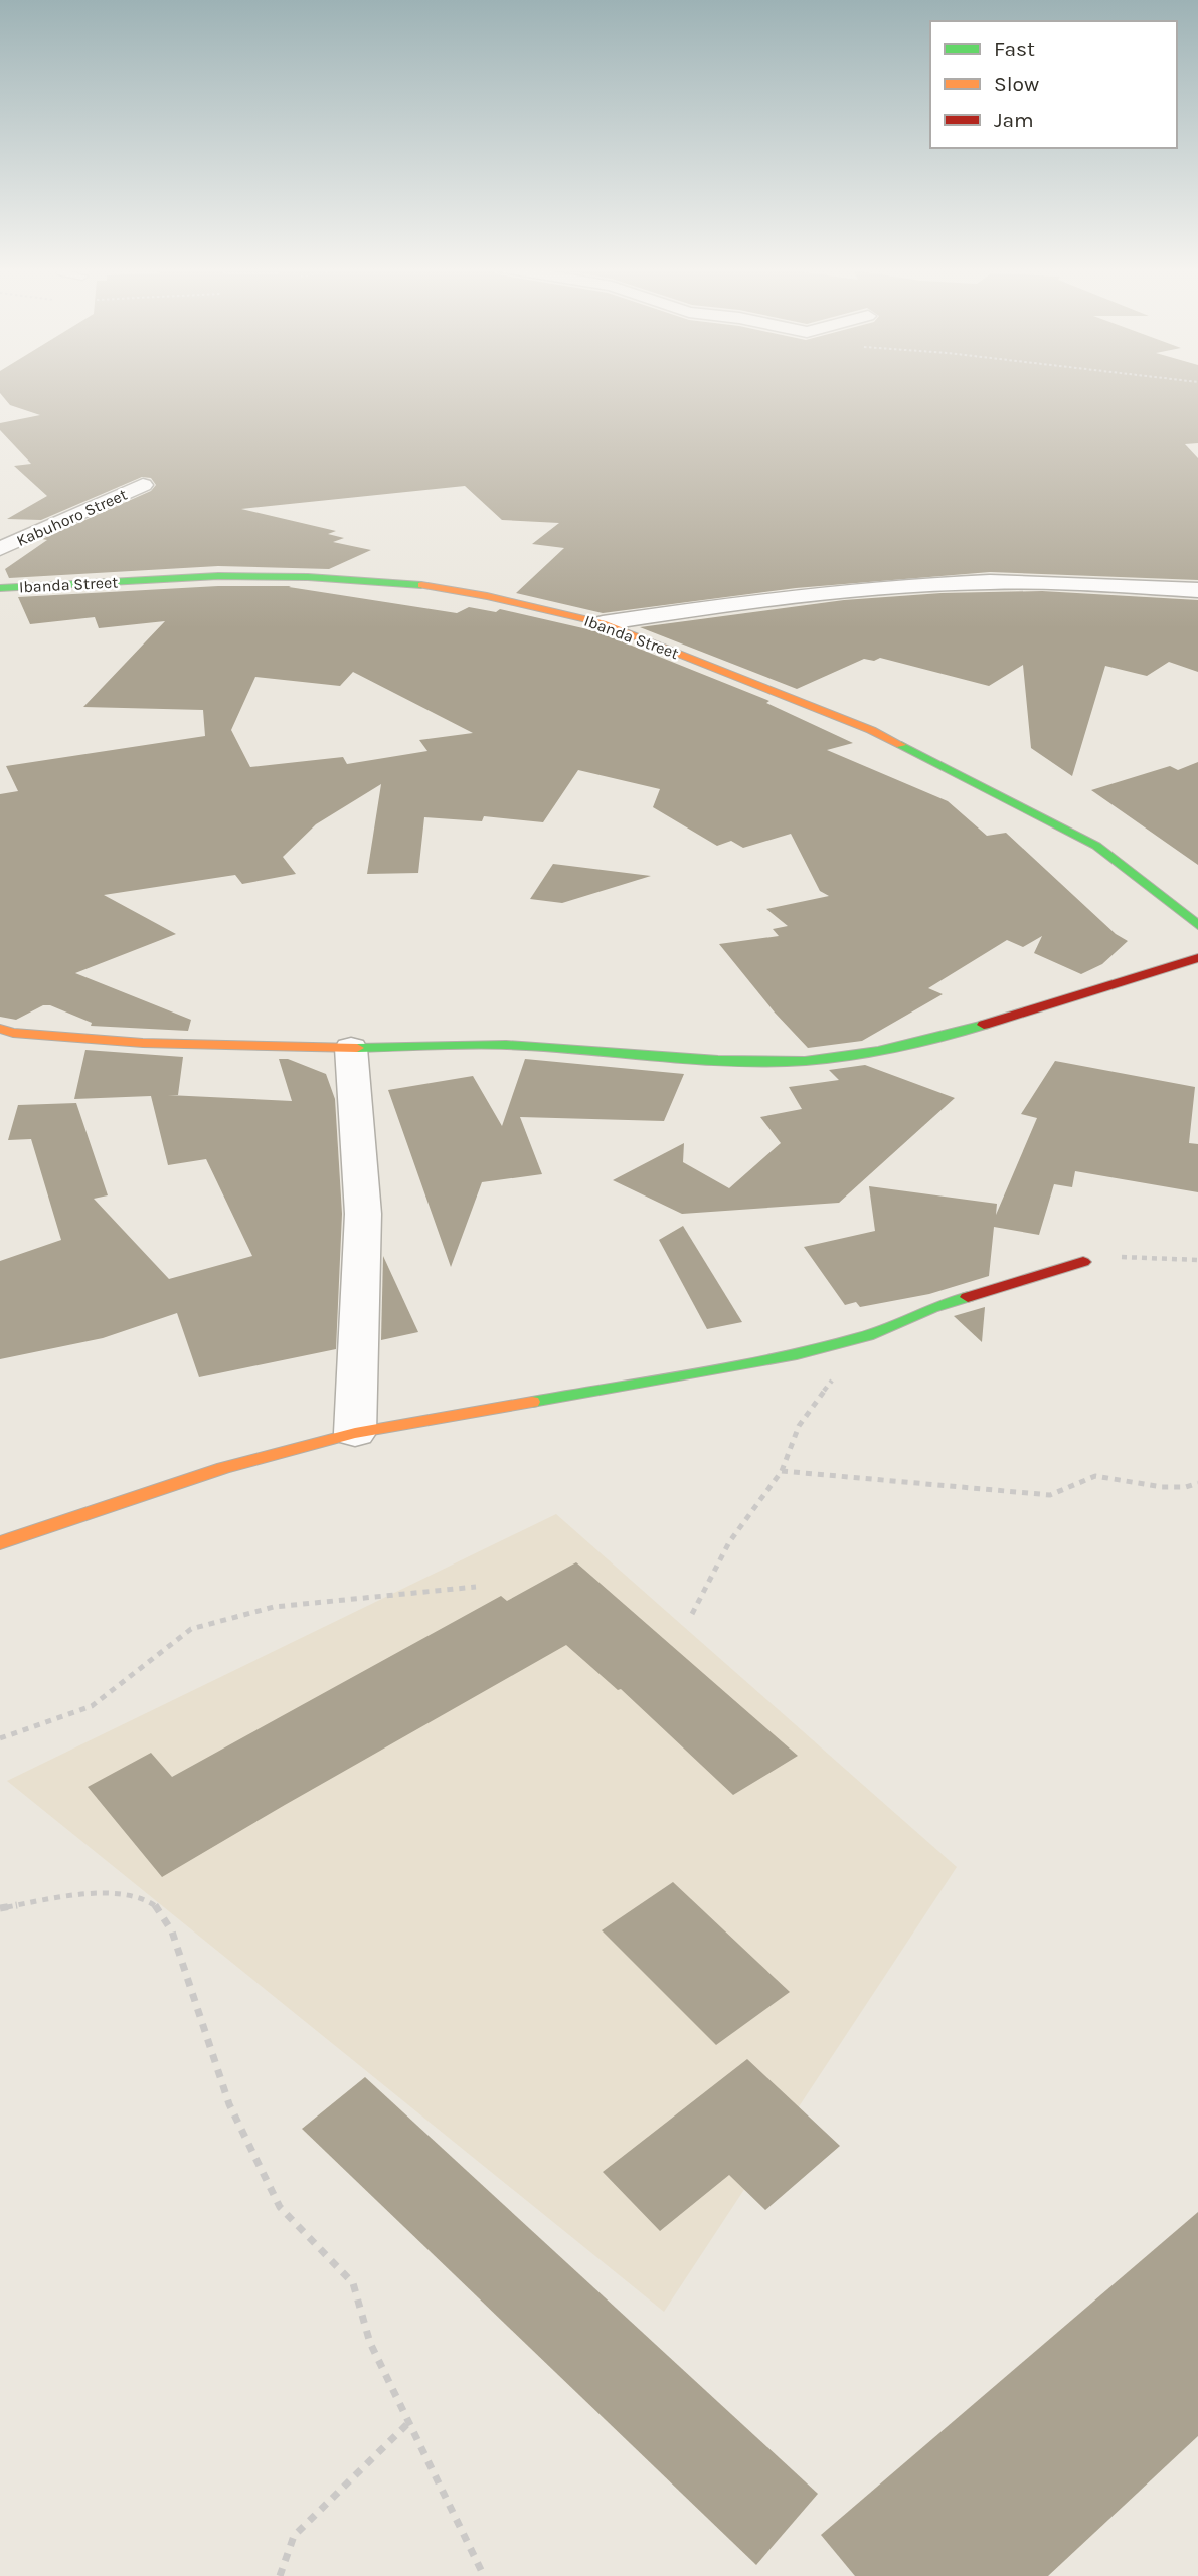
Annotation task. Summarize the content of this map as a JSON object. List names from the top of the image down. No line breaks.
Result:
{"streets":{"street":["Kabuhoro Street","Ibanda Street"]},"legend":["Fast","Slow","Jam"]}
